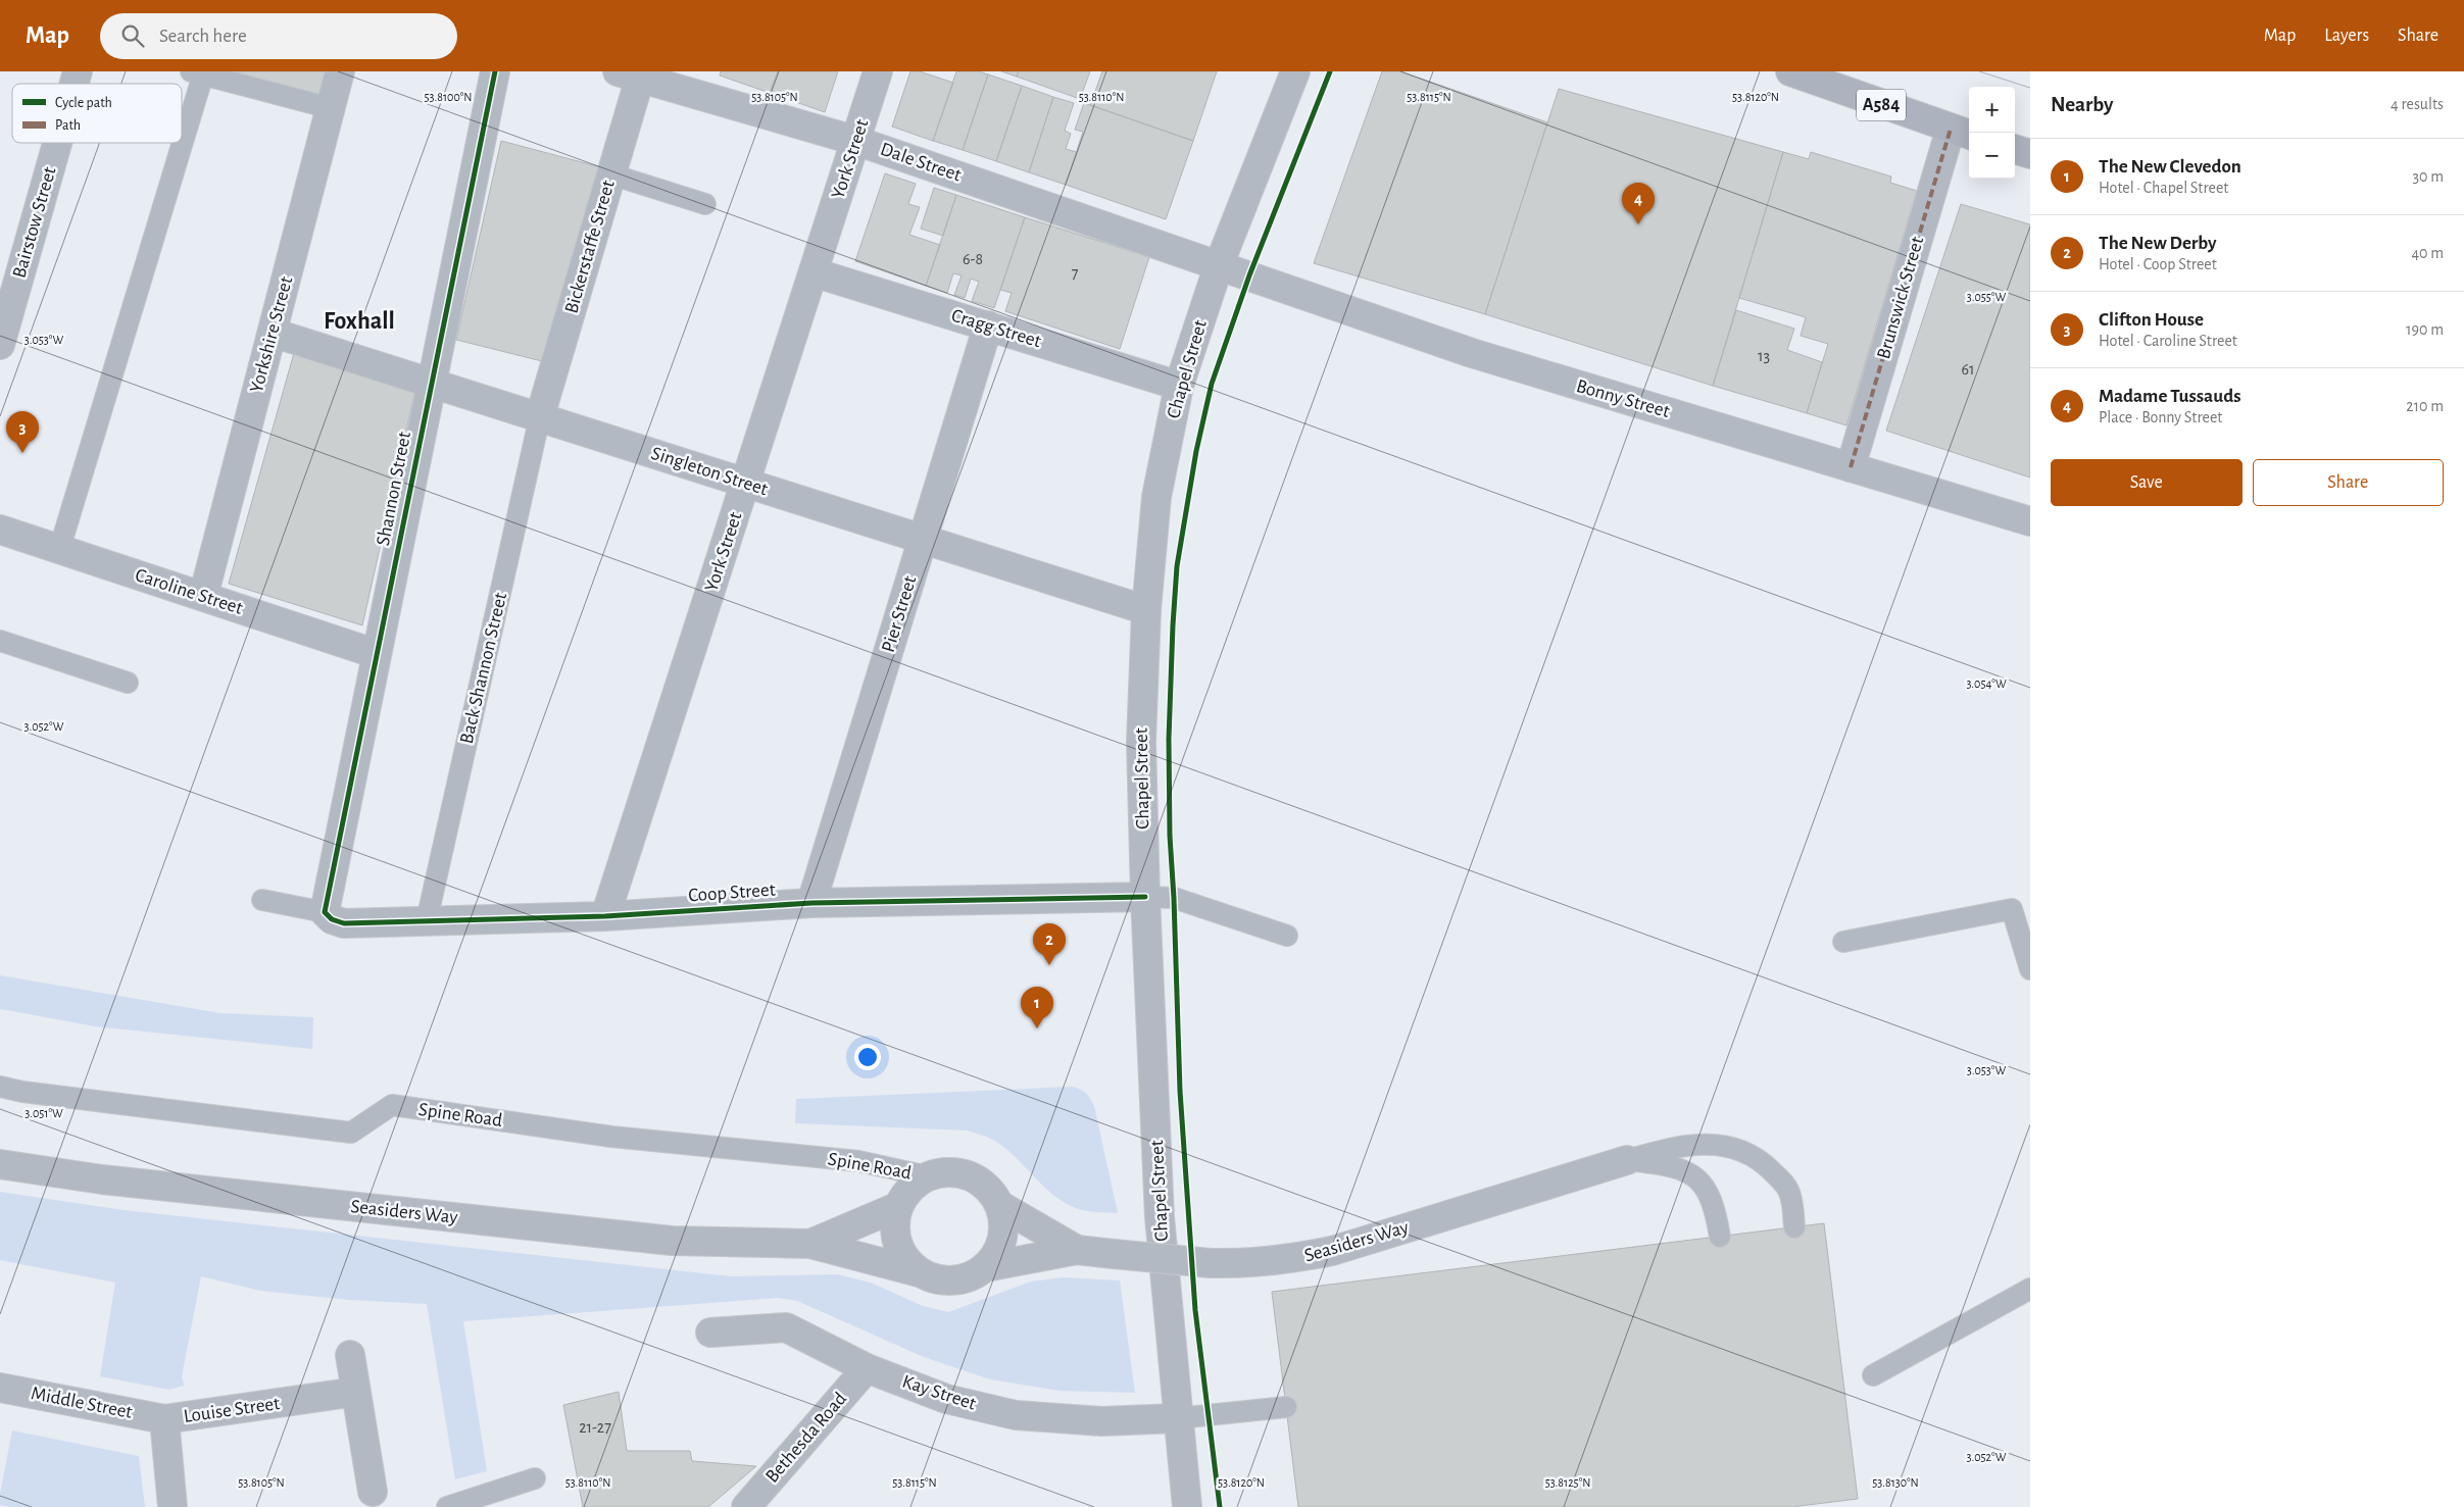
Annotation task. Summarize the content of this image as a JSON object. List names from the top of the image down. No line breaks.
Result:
{"streets":{"main road":["A584"],"street":["York Street","Dale Street","Bairstow Street","Bickerstaffe Street","Brunswick Street","Cragg Street","Yorkshire Street","Chapel Street","Bonny Street","Singleton Street","Shannon Street","Caroline Street","Pier Street","Coop Street","Seasiders Way","Kay Street","Middle Street","Louise Street","Bethesda Road"],"lane":["Back Shannon Street","Spine Road"]},"crossings":[["A584","Brunswick Street"],["York Street","Dale Street"],["York Street","Cragg Street"],["York Street","Singleton Street"],["York Street","Coop Street"],["Dale Street","Bickerstaffe Street"],["Dale Street","Chapel Street"],["Dale Street","Bonny Street"],["Bickerstaffe Street","Singleton Street"],["Bickerstaffe Street","Back Shannon Street"],["Brunswick Street","Bonny Street"],["Cragg Street","Chapel Street"],["Cragg Street","Pier Street"],["Yorkshire Street","Singleton Street"],["Yorkshire Street","Caroline Street"],["Chapel Street","Bonny Street"],["Chapel Street","Singleton Street"],["Chapel Street","Coop Street"],["Chapel Street","Kay Street"],["Singleton Street","Shannon Street"],["Singleton Street","Pier Street"],["Singleton Street","Back Shannon Street"],["Shannon Street","Caroline Street"],["Shannon Street","Coop Street"],["Pier Street","Coop Street"],["Back Shannon Street","Coop Street"],["Spine Road","Seasiders Way"],["Kay Street","Bethesda Road"],["Middle Street","Louise Street"]],"districts":["Foxhall"],"house_numbers":["6-8","7","13","61","21-27"],"legend":["Cycle path","Path"],"page":{"header":"Map","search":"Search here","nav":["Map","Layers","Share"],"heading":["Nearby","4 results"],"map_buttons":["+","−"],"list":[{"mark":"1","name":"The New Clevedon","note":"Hotel · Chapel Street","value":"30 m"},{"mark":"2","name":"The New Derby","note":"Hotel · Coop Street","value":"40 m"},{"mark":"3","name":"Clifton House","note":"Hotel · Caroline Street","value":"190 m"},{"mark":"4","name":"Madame Tussauds","note":"Place · Bonny Street","value":"210 m"}],"pins":["4","3","2","1"],"buttons":["Save","Share"]},"coordinates":["53.8110°N","53.8100°N","53.8105°N","53.8115°N","53.8120°N","3.055°W","3.053°W","3.054°W","3.052°W","3.051°W","53.8125°N","53.8130°N"]}
